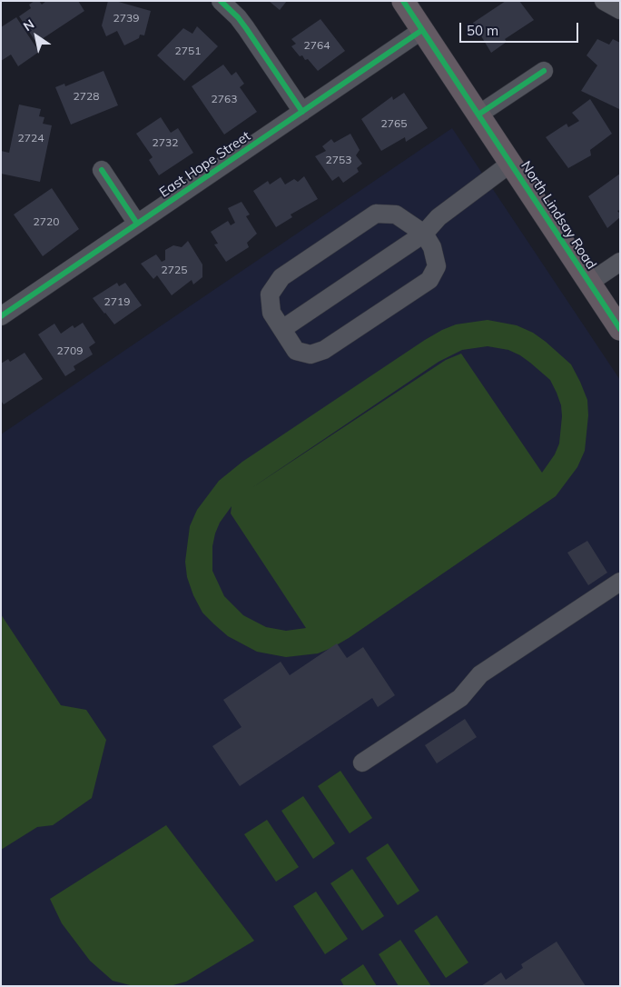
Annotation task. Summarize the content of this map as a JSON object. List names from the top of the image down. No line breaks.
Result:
{"streets":{"main road":["North Lindsay Road"],"street":["East Hope Street"]},"crossings":[["East Hope Street","North Lindsay Road"]],"house_numbers":["2739","2764","2751","2728","2763","2765","2724","2732","2753","2720","2725","2719","2709"],"scale_bar":"50 m","north":"top left"}
